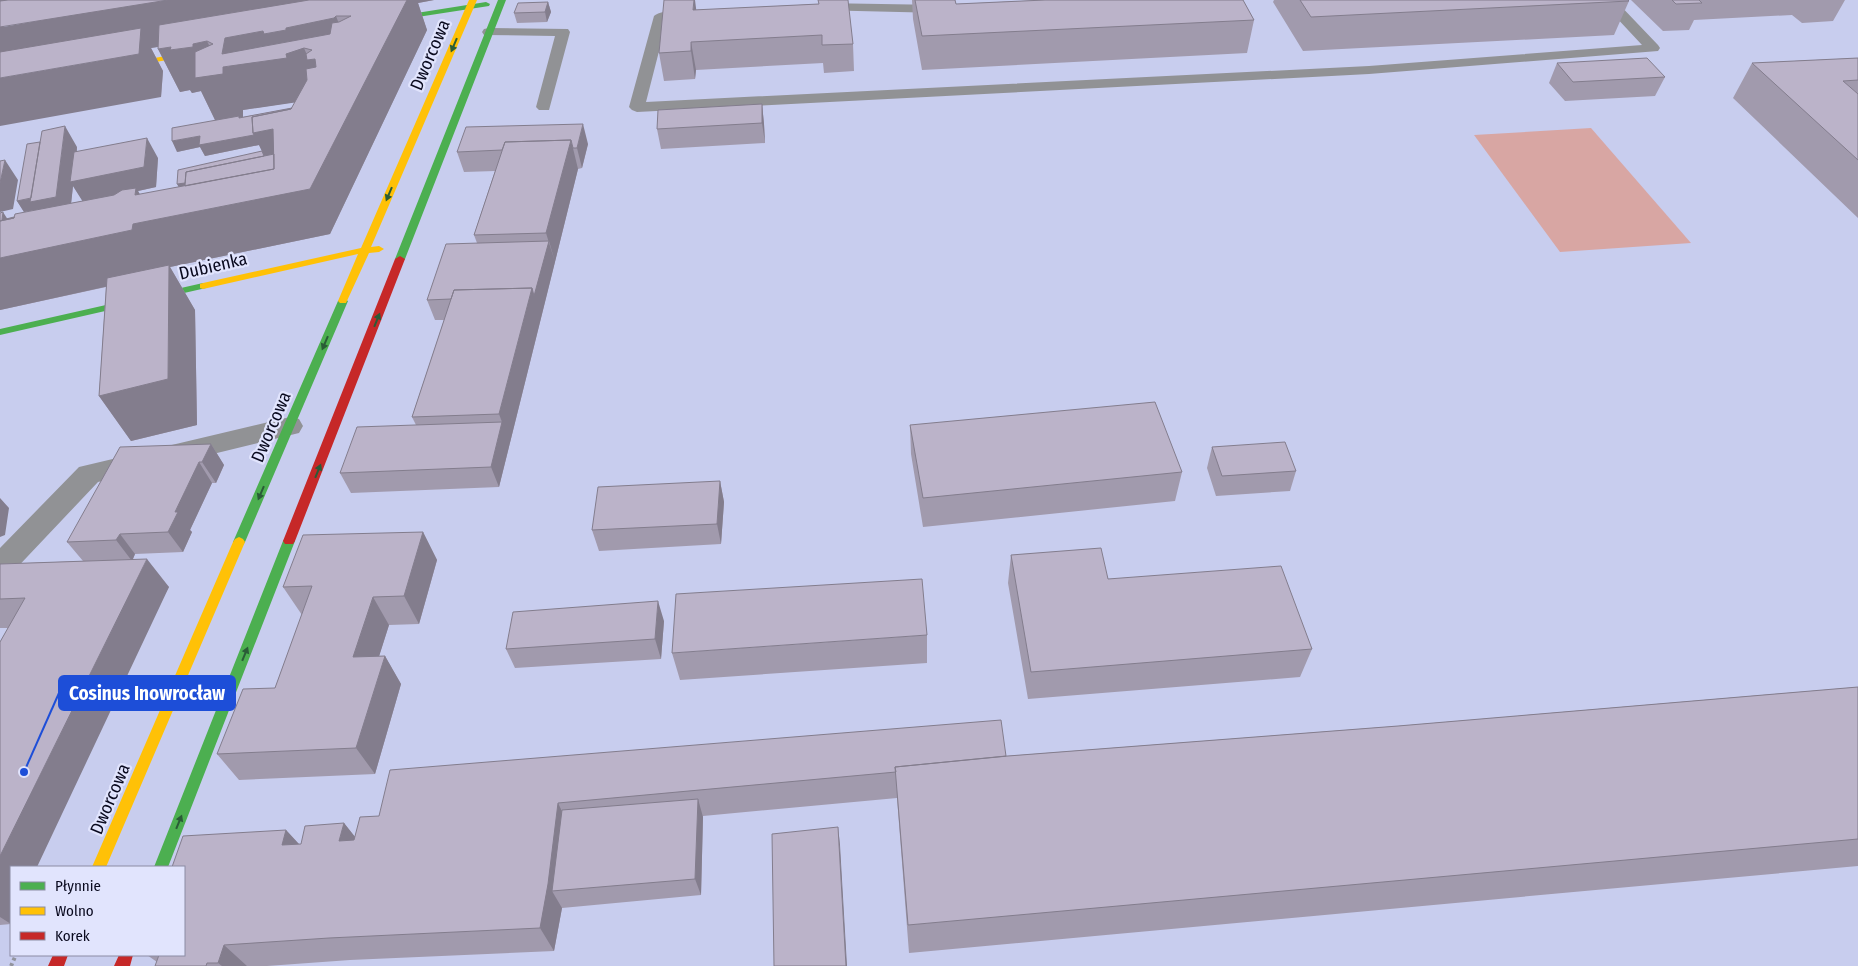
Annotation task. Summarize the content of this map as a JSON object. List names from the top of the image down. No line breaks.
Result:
{"streets":{"main road":["Dworcowa","Dubienka"]},"crossings":[["Dworcowa","Dubienka"]],"places":["Cosinus Inowrocław"],"legend":["Płynnie","Wolno","Korek"]}
